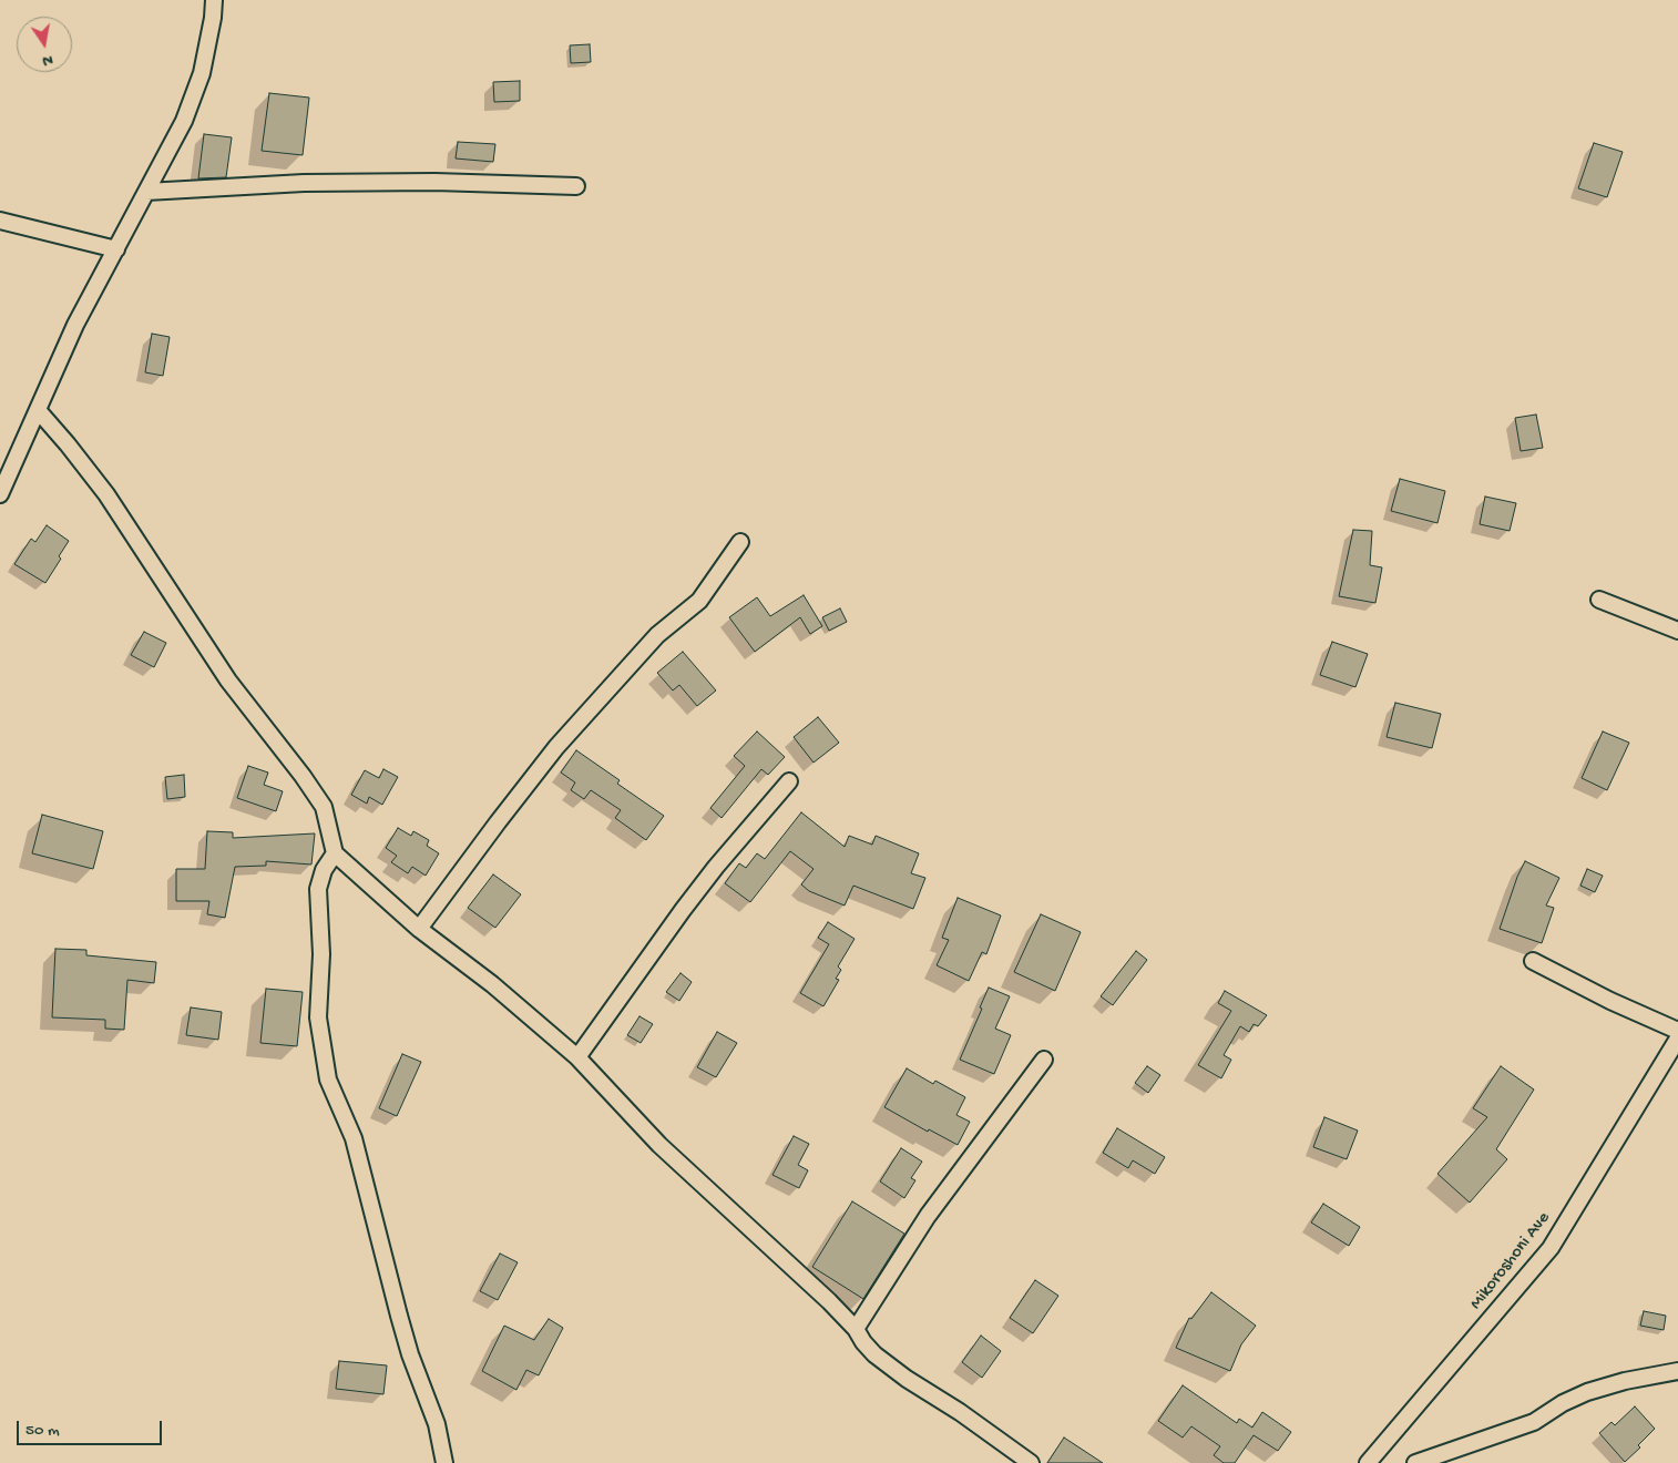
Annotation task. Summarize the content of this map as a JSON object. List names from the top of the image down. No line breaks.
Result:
{"streets":{"street":["Mikoroshoni Ave"]},"scale_bar":"50 m","north":"bottom"}
